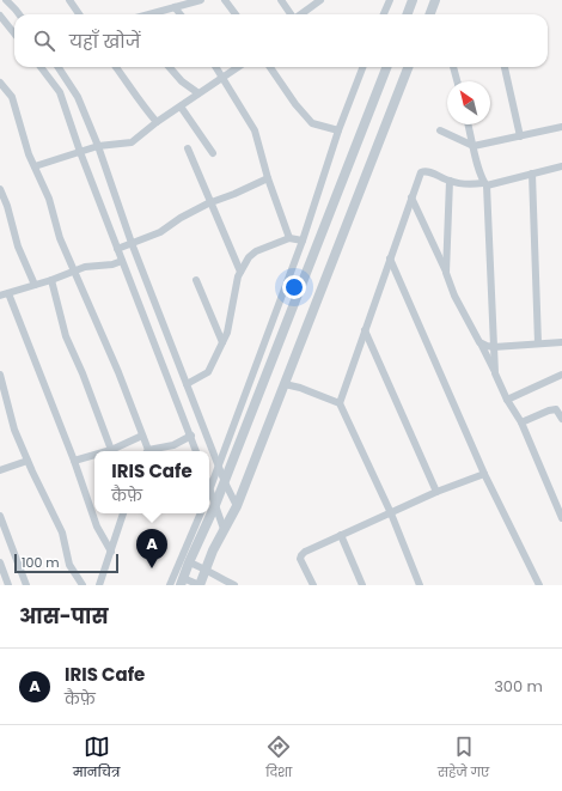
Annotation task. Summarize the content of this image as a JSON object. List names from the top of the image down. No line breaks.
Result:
{"scale_bar":"100 m","north":"top left","page":{"search":"यहाँ खोजें","popup":["IRIS Cafe","कैफ़े"],"pins":"A","scale":"100 m","heading":"आस-पास","list":[{"mark":"A","name":"IRIS Cafe","note":"कैफ़े","value":"300 m"}],"nav":["मानचित्र","दिशा","सहेजे गए"]}}
